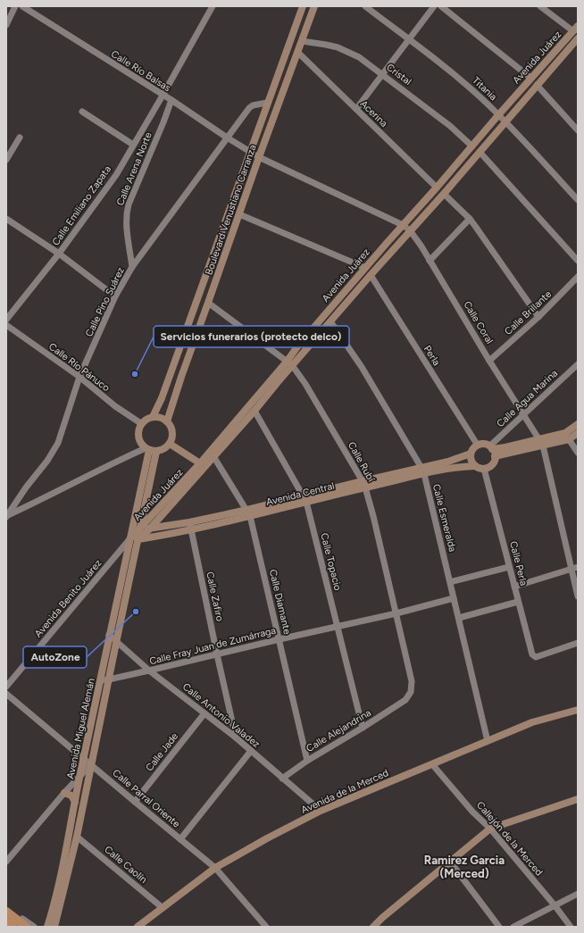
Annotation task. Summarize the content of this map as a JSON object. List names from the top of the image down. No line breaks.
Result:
{"streets":{"main road":["Avenida Juárez","Boulevard Venustiano Carranza","Avenida Central","Avenida Miguel Alemán","Avenida de la Merced"],"street":["Calle Río Balsas","Cristal","Titania","Acerina","Calle Arena Norte","Calle Emiliano Zapata","Calle Pino Suárez","Calle Brillante","Calle Coral","Perla","Calle Río Pánuco","Calle Agua Marina","Calle Rubí","Calle Esmeralda","Calle Topacio","Calle Perla","Calle Zafiro","Avenida Benito Juárez","Calle Diamante","Calle Fray Juan de Zumárraga","Calle Antonio Valadez","Calle Alejandrina","Calle Jade","Calle Parral Oriente","Callejón de la Merced","Calle Caolín"]},"crossings":[["Avenida Juárez","Cristal"],["Avenida Juárez","Titania"],["Avenida Juárez","Acerina"],["Avenida Juárez","Calle Coral"],["Avenida Juárez","Perla"],["Avenida Juárez","Calle Rubí"],["Avenida Juárez","Avenida Central"],["Avenida Juárez","Calle Esmeralda"],["Avenida Juárez","Calle Topacio"],["Avenida Juárez","Avenida Benito Juárez"],["Avenida Juárez","Calle Diamante"],["Avenida Juárez","Avenida Miguel Alemán"],["Calle Río Balsas","Calle Arena Norte"],["Calle Río Balsas","Calle Emiliano Zapata"],["Calle Río Balsas","Boulevard Venustiano Carranza"],["Calle Río Balsas","Calle Pino Suárez"],["Calle Río Balsas","Calle Coral"],["Cristal","Boulevard Venustiano Carranza"],["Acerina","Boulevard Venustiano Carranza"],["Calle Arena Norte","Calle Pino Suárez"],["Boulevard Venustiano Carranza","Calle Pino Suárez"],["Boulevard Venustiano Carranza","Calle Coral"],["Boulevard Venustiano Carranza","Calle Río Pánuco"],["Boulevard Venustiano Carranza","Calle Rubí"],["Boulevard Venustiano Carranza","Avenida Miguel Alemán"],["Calle Pino Suárez","Calle Río Pánuco"],["Calle Brillante","Calle Coral"],["Calle Coral","Calle Agua Marina"],["Perla","Calle Agua Marina"],["Perla","Avenida Central"],["Perla","Calle Perla"],["Calle Río Pánuco","Avenida Miguel Alemán"],["Calle Agua Marina","Avenida Central"],["Calle Agua Marina","Calle Perla"],["Calle Rubí","Avenida Central"],["Calle Rubí","Calle Fray Juan de Zumárraga"],["Calle Rubí","Calle Alejandrina"],["Avenida Central","Calle Esmeralda"],["Avenida Central","Calle Topacio"],["Avenida Central","Calle Perla"],["Avenida Central","Calle Zafiro"],["Avenida Central","Avenida Benito Juárez"],["Avenida Central","Calle Diamante"],["Avenida Central","Avenida Miguel Alemán"],["Calle Esmeralda","Calle Fray Juan de Zumárraga"],["Calle Esmeralda","Avenida de la Merced"],["Calle Topacio","Calle Fray Juan de Zumárraga"],["Calle Topacio","Calle Alejandrina"],["Calle Zafiro","Calle Fray Juan de Zumárraga"],["Calle Zafiro","Calle Antonio Valadez"],["Avenida Benito Juárez","Avenida Miguel Alemán"],["Calle Diamante","Calle Fray Juan de Zumárraga"],["Calle Diamante","Calle Alejandrina"],["Calle Fray Juan de Zumárraga","Calle Antonio Valadez"],["Calle Fray Juan de Zumárraga","Avenida Miguel Alemán"],["Calle Antonio Valadez","Avenida Miguel Alemán"],["Calle Antonio Valadez","Calle Alejandrina"],["Calle Antonio Valadez","Calle Jade"],["Calle Antonio Valadez","Avenida de la Merced"],["Avenida Miguel Alemán","Calle Parral Oriente"],["Avenida Miguel Alemán","Calle Caolín"],["Calle Jade","Calle Parral Oriente"],["Avenida de la Merced","Calle Parral Oriente"],["Avenida de la Merced","Callejón de la Merced"],["Avenida de la Merced","Calle Caolín"]],"districts":["Ramirez Garcia (Merced)"],"places":["Servicios funerarios (protecto delco)","AutoZone"]}
